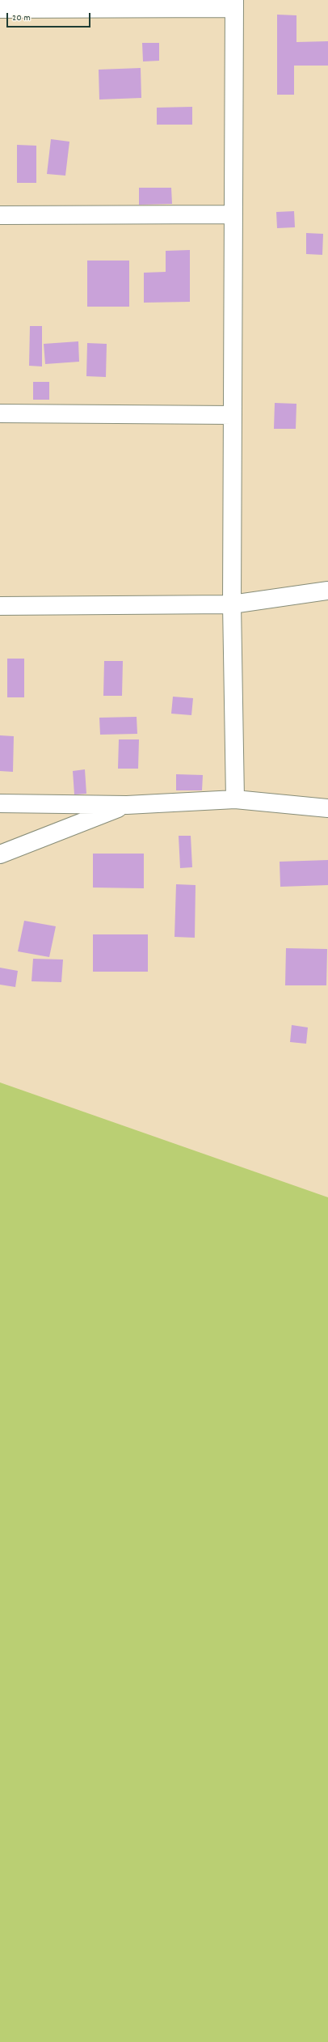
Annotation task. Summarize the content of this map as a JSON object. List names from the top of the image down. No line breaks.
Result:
{"scale_bar":"20 m"}
